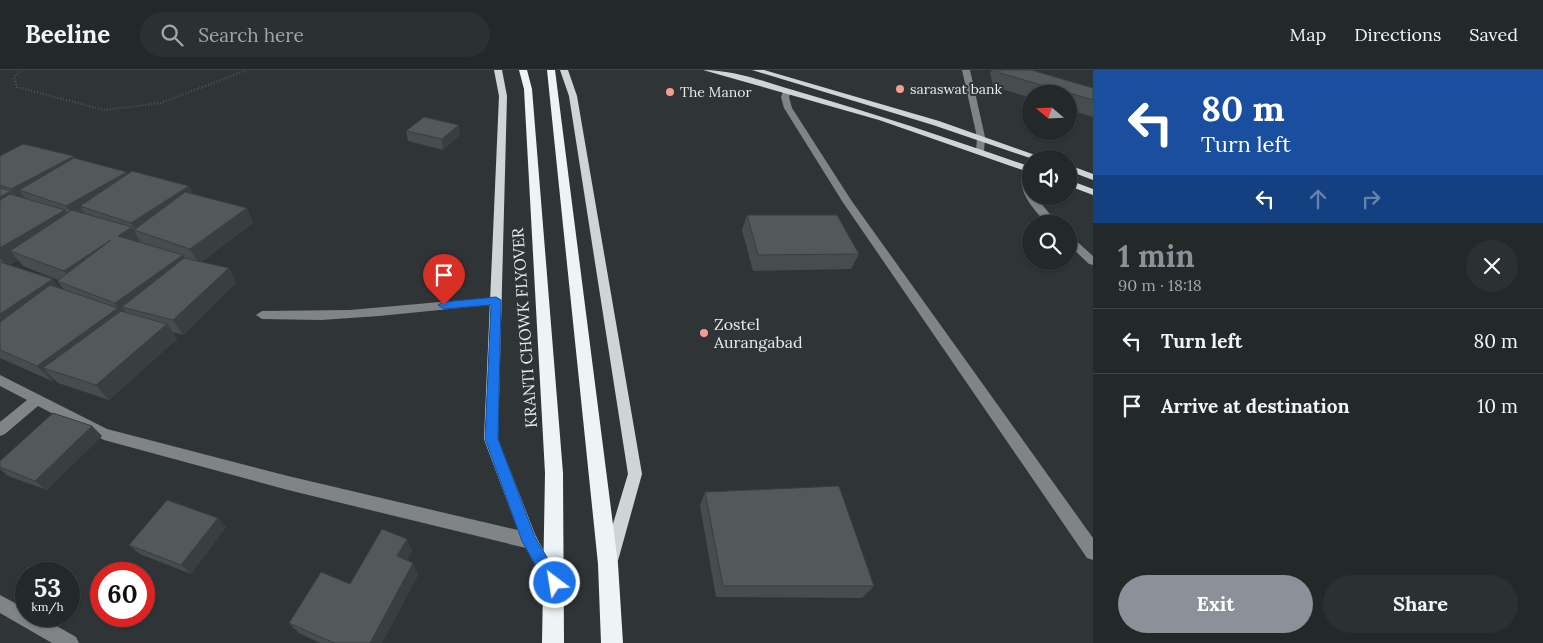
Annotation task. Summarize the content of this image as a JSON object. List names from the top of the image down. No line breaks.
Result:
{"streets":{"highway":["KRANTI CHOWK FLYOVER"]},"places":["saraswat bank","The Manor","Zostel Aurangabad"],"north":"left","page":{"header":"Beeline","search":"Search here","nav":["Map","Directions","Saved"],"turn":["80 m","Turn left"],"heading":["1 min","90 m · 18:18"],"list":[{"name":"Turn left","value":"80 m"},{"name":"Arrive at destination","value":"10 m"}],"speed":"53 km/h","limit":"60","buttons":["Exit","Share"]}}
